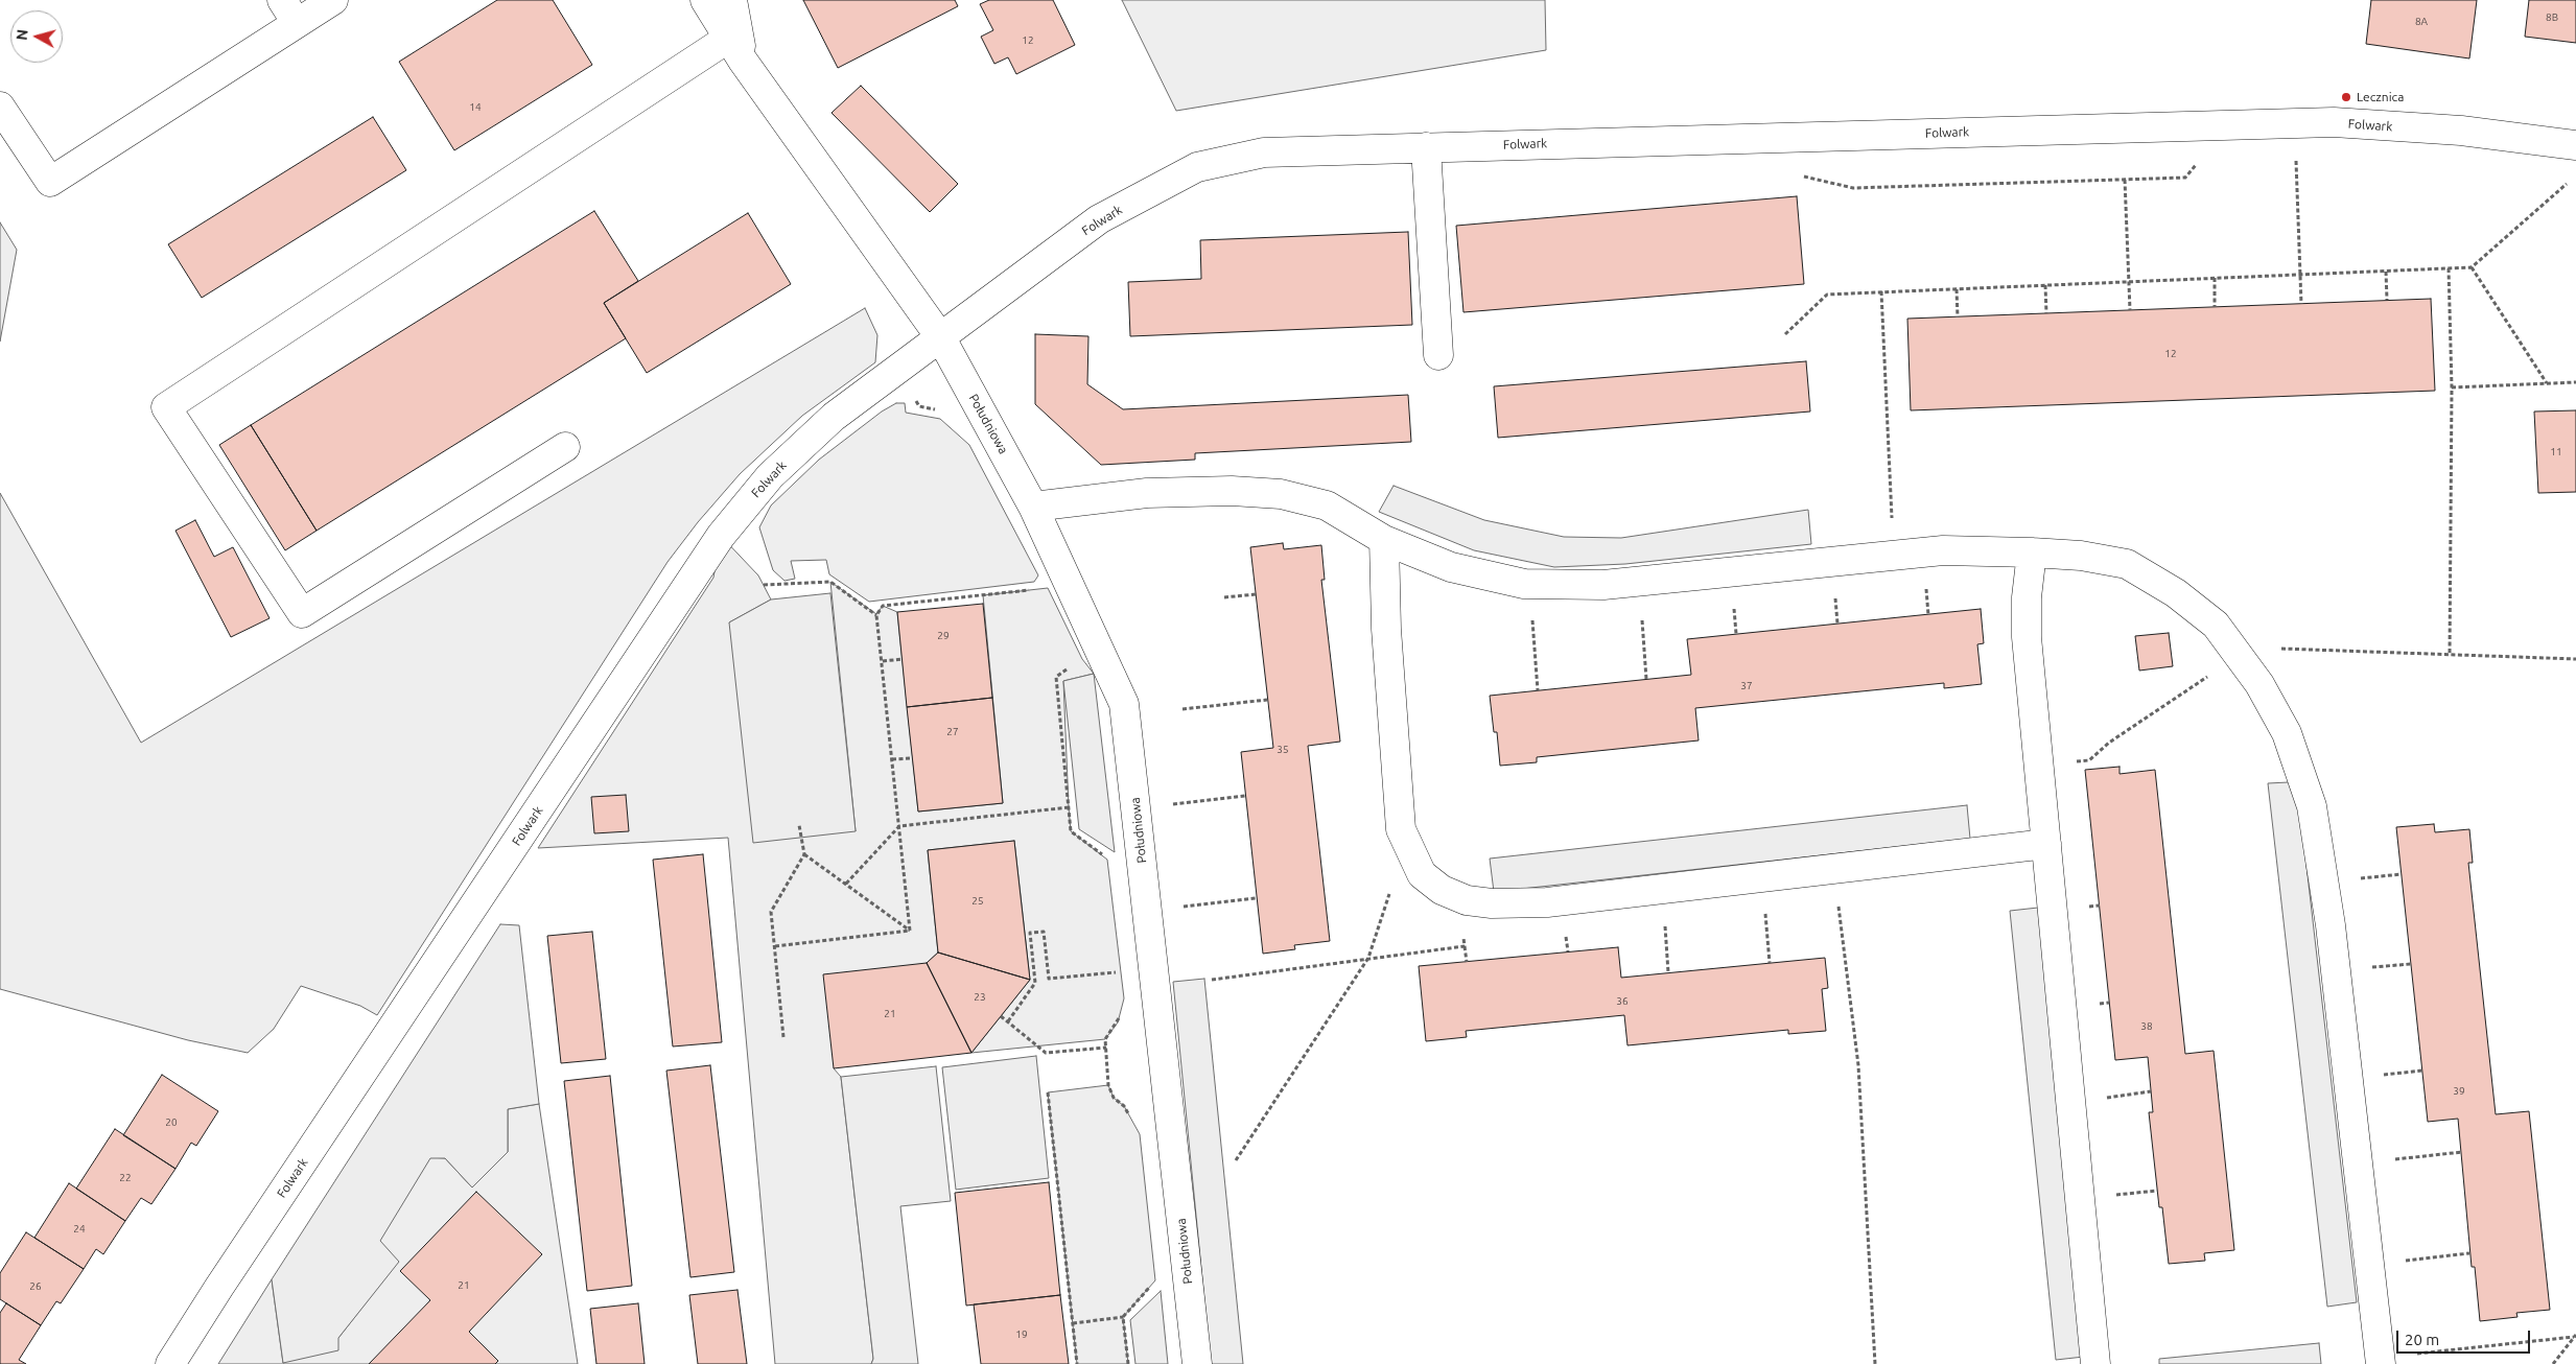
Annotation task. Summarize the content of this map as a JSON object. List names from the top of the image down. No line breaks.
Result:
{"streets":{"street":["Folwark","Południowa"]},"crossings":[["Folwark","Południowa"]],"places":["Lecznica"],"house_numbers":["8B","8A","12","14","12","11","29","37","27","35","25","23","36","21","38","39","20","22","24","21","26","19"],"scale_bar":"20 m","north":"left"}
